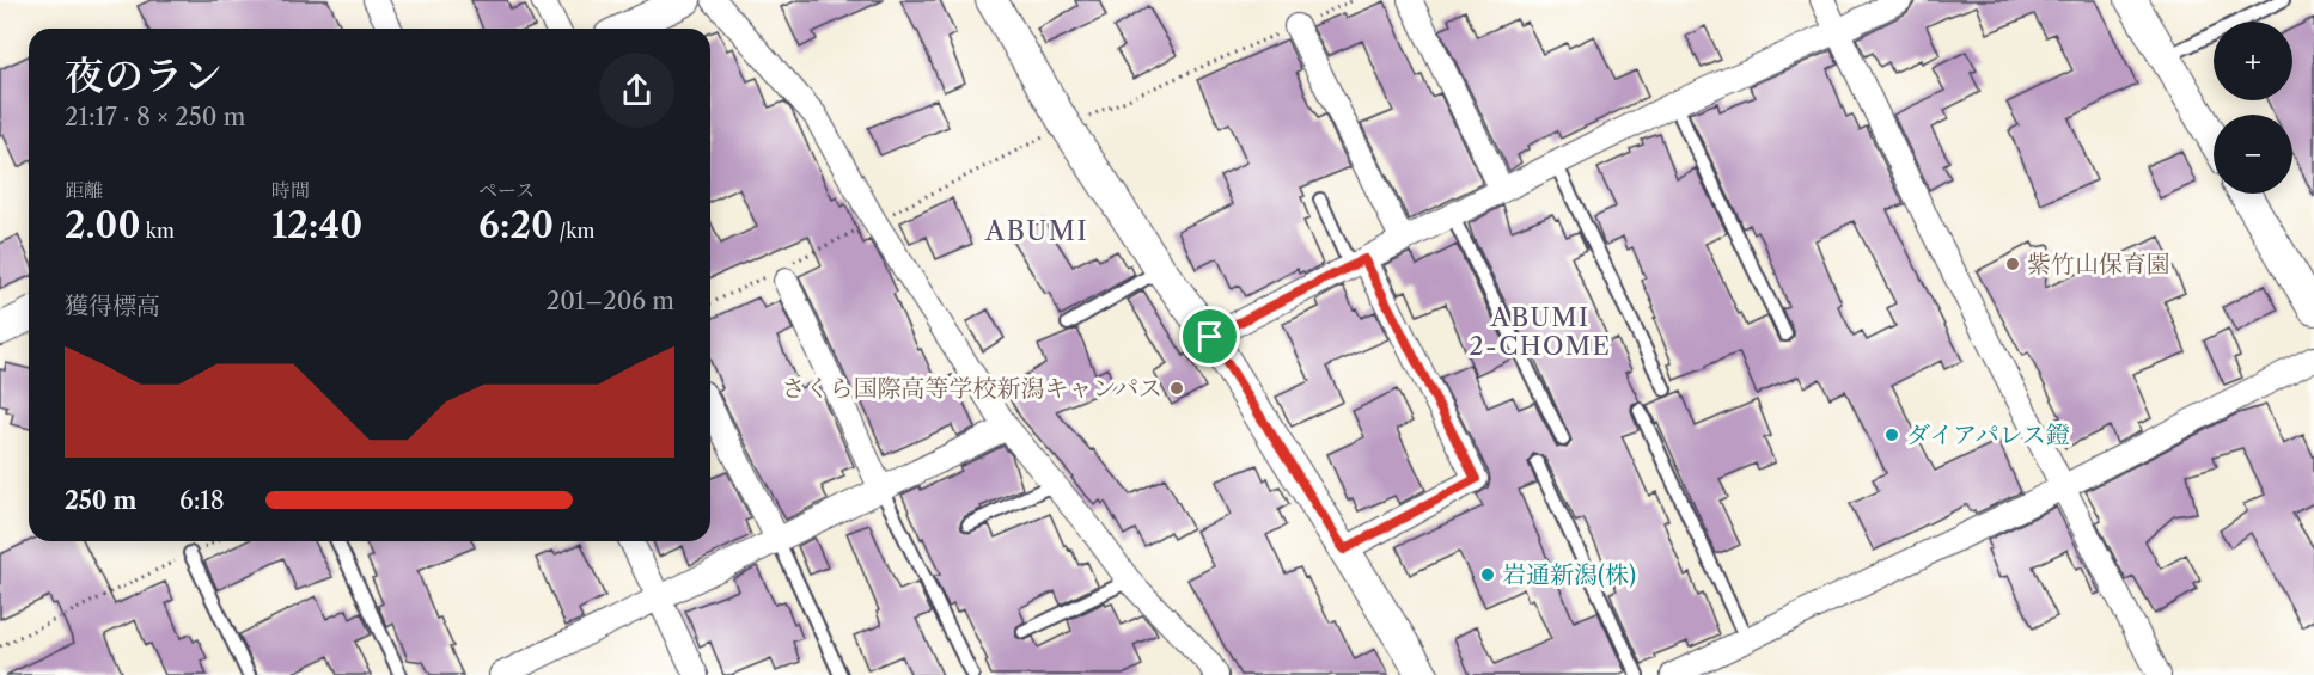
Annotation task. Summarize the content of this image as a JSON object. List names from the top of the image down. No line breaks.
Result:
{"districts":["ABUMI","ABUMI 2-CHOME"],"places":["紫竹山保育園","さくら国際高等学校新潟キャンパス","ダイアパレス鐙","岩通新潟(株)"],"page":{"map_buttons":["+","−"],"heading":["夜のラン","21:17 · 8 × 250 m"],"stats":[["距離","2.00 km"],["時間","12:40"],["ペース","6:20 /km"]],"chart":["獲得標高","201–206 m"],"list":[{"name":"250 m","note":"6:18"}]}}
